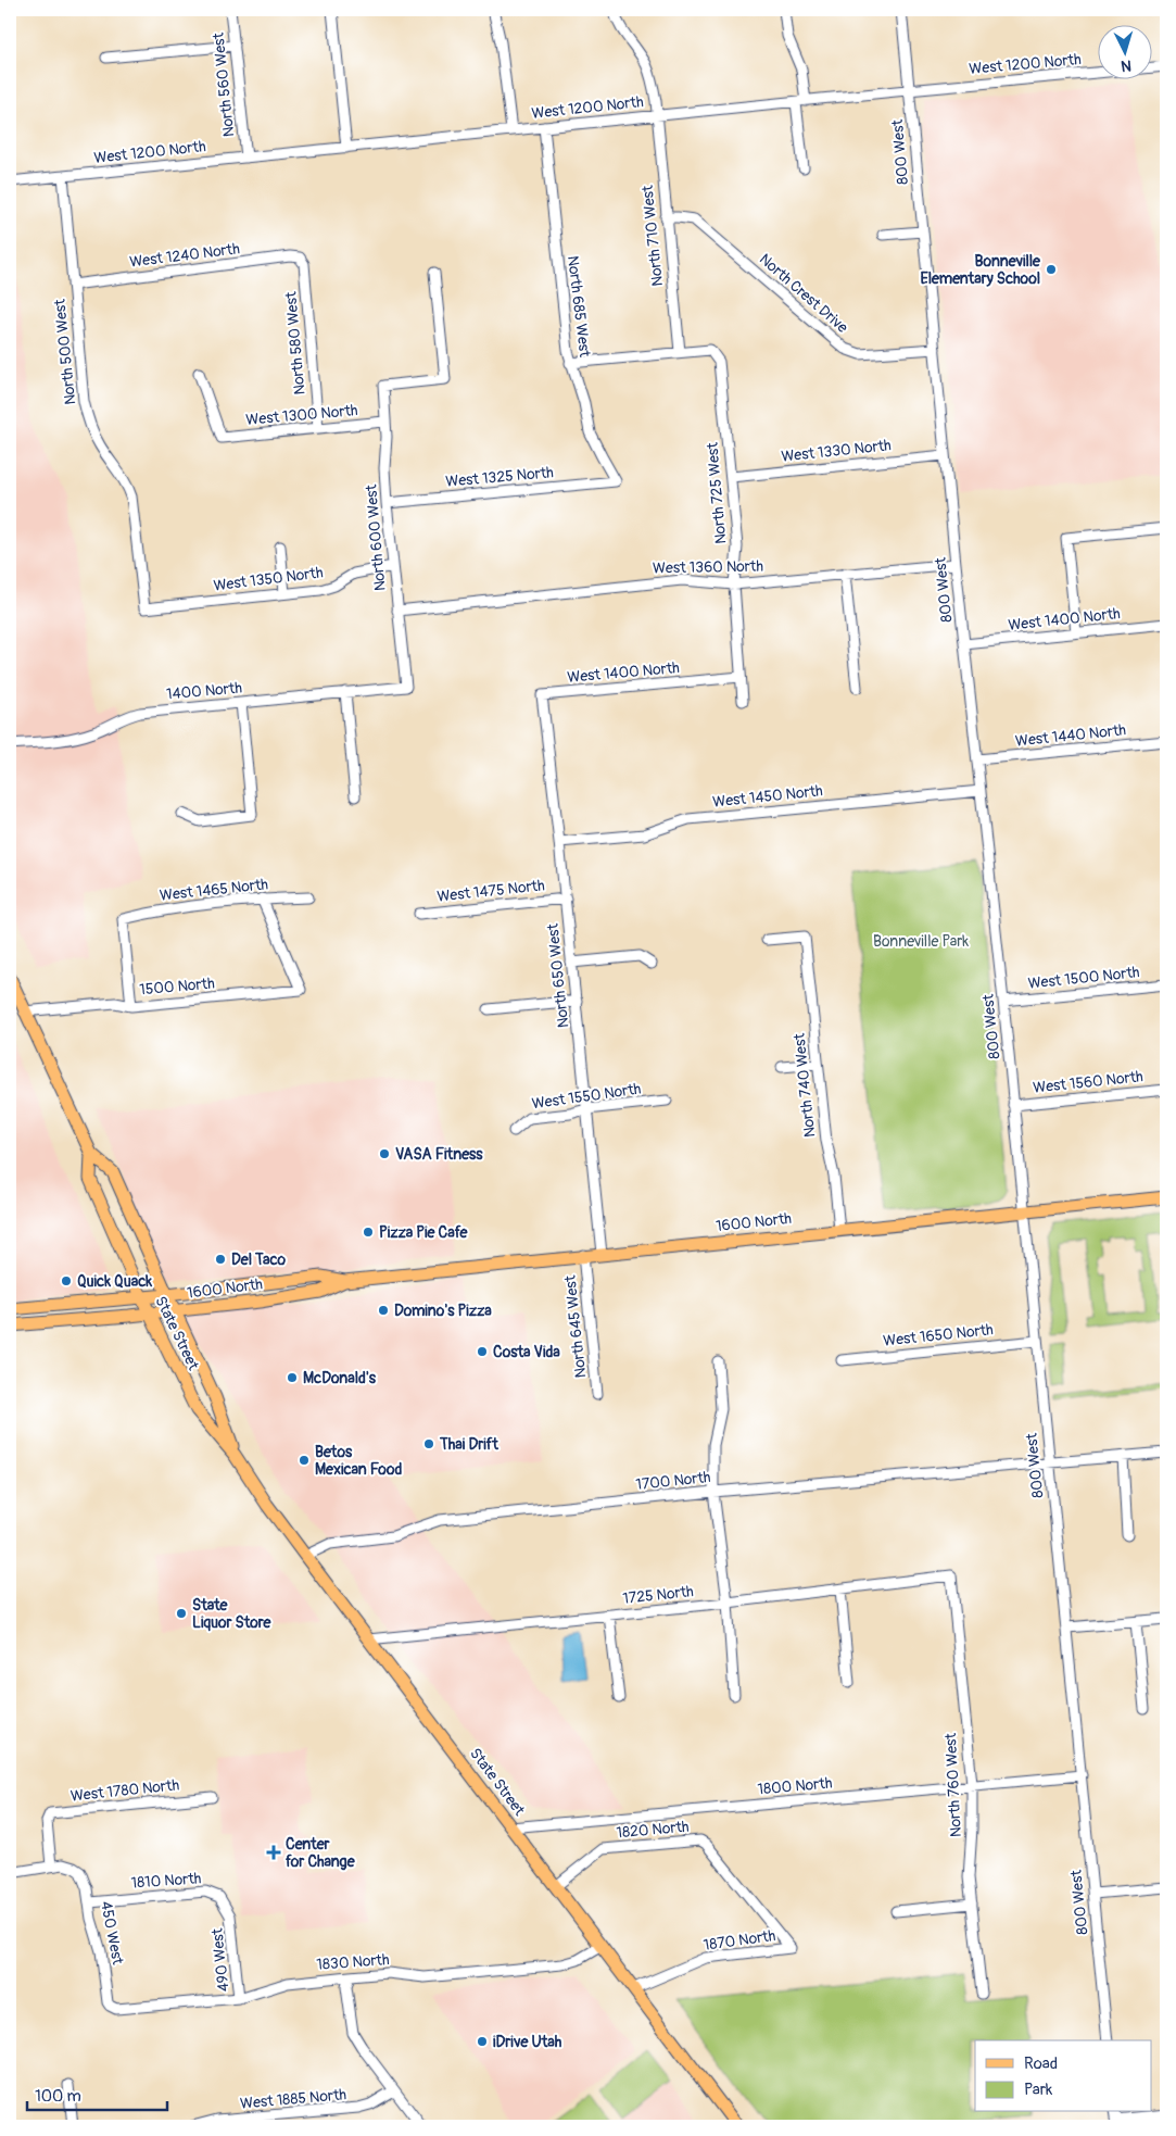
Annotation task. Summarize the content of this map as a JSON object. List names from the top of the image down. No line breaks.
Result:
{"streets":{"main road":["1600 North","State Street"],"street":["West 1200 North","North 560 West","800 West","North 710 West","West 1240 North","North Crest Drive","North 685 West","North 580 West","North 500 West","West 1300 North","West 1330 North","West 1325 North","North 725 West","North 600 West","West 1360 North","West 1350 North","West 1400 North","1400 North","West 1440 North","West 1450 North","West 1465 North","West 1475 North","North 650 West","West 1500 North","1500 North","West 1560 North","North 740 West","West 1550 North","North 645 West","West 1650 North","1700 North","1725 North","North 760 West","1800 North","West 1780 North","1820 North","1810 North","450 West","1870 North","490 West","1830 North","West 1885 North"]},"crossings":[["West 1200 North","North 560 West"],["West 1200 North","800 West"],["West 1200 North","North 710 West"],["West 1200 North","North 685 West"],["West 1200 North","North 500 West"],["800 West","North Crest Drive"],["800 West","West 1330 North"],["800 West","West 1360 North"],["800 West","West 1400 North"],["800 West","West 1440 North"],["800 West","West 1450 North"],["800 West","West 1500 North"],["800 West","West 1560 North"],["800 West","1600 North"],["800 West","West 1650 North"],["800 West","1700 North"],["800 West","1800 North"],["North 710 West","North Crest Drive"],["North 710 West","North 725 West"],["West 1240 North","North 580 West"],["West 1240 North","North 500 West"],["North 685 West","West 1325 North"],["North 580 West","West 1300 North"],["North 500 West","West 1350 North"],["West 1300 North","North 600 West"],["West 1330 North","North 725 West"],["West 1325 North","North 600 West"],["North 725 West","West 1360 North"],["North 725 West","West 1400 North"],["North 600 West","West 1360 North"],["North 600 West","West 1350 North"],["North 600 West","1400 North"],["West 1400 North","North 650 West"],["West 1450 North","North 650 West"],["West 1465 North","1500 North"],["West 1475 North","North 650 West"],["North 650 West","West 1550 North"],["North 650 West","1600 North"],["1500 North","State Street"],["North 740 West","1600 North"],["1600 North","North 645 West"],["1600 North","State Street"],["State Street","1700 North"],["State Street","1725 North"],["State Street","1800 North"],["State Street","1820 North"],["State Street","1870 North"],["State Street","1830 North"],["1725 North","North 760 West"],["North 760 West","1800 North"],["West 1780 North","450 West"],["1820 North","1870 North"],["1810 North","450 West"],["1810 North","490 West"],["450 West","1830 North"],["490 West","1830 North"]],"parks":["Bonneville Park"],"places":{"other":["Bonneville Elementary School","VASA Fitness","Pizza Pie Cafe","Del Taco","Quick Quack","Domino's Pizza","Costa Vida","McDonald's","Thai Drift","Betos Mexican Food","State Liquor Store","iDrive Utah"],"health":["Center for Change"]},"legend":["Road","Park"],"scale_bar":"100 m","north":"bottom"}
